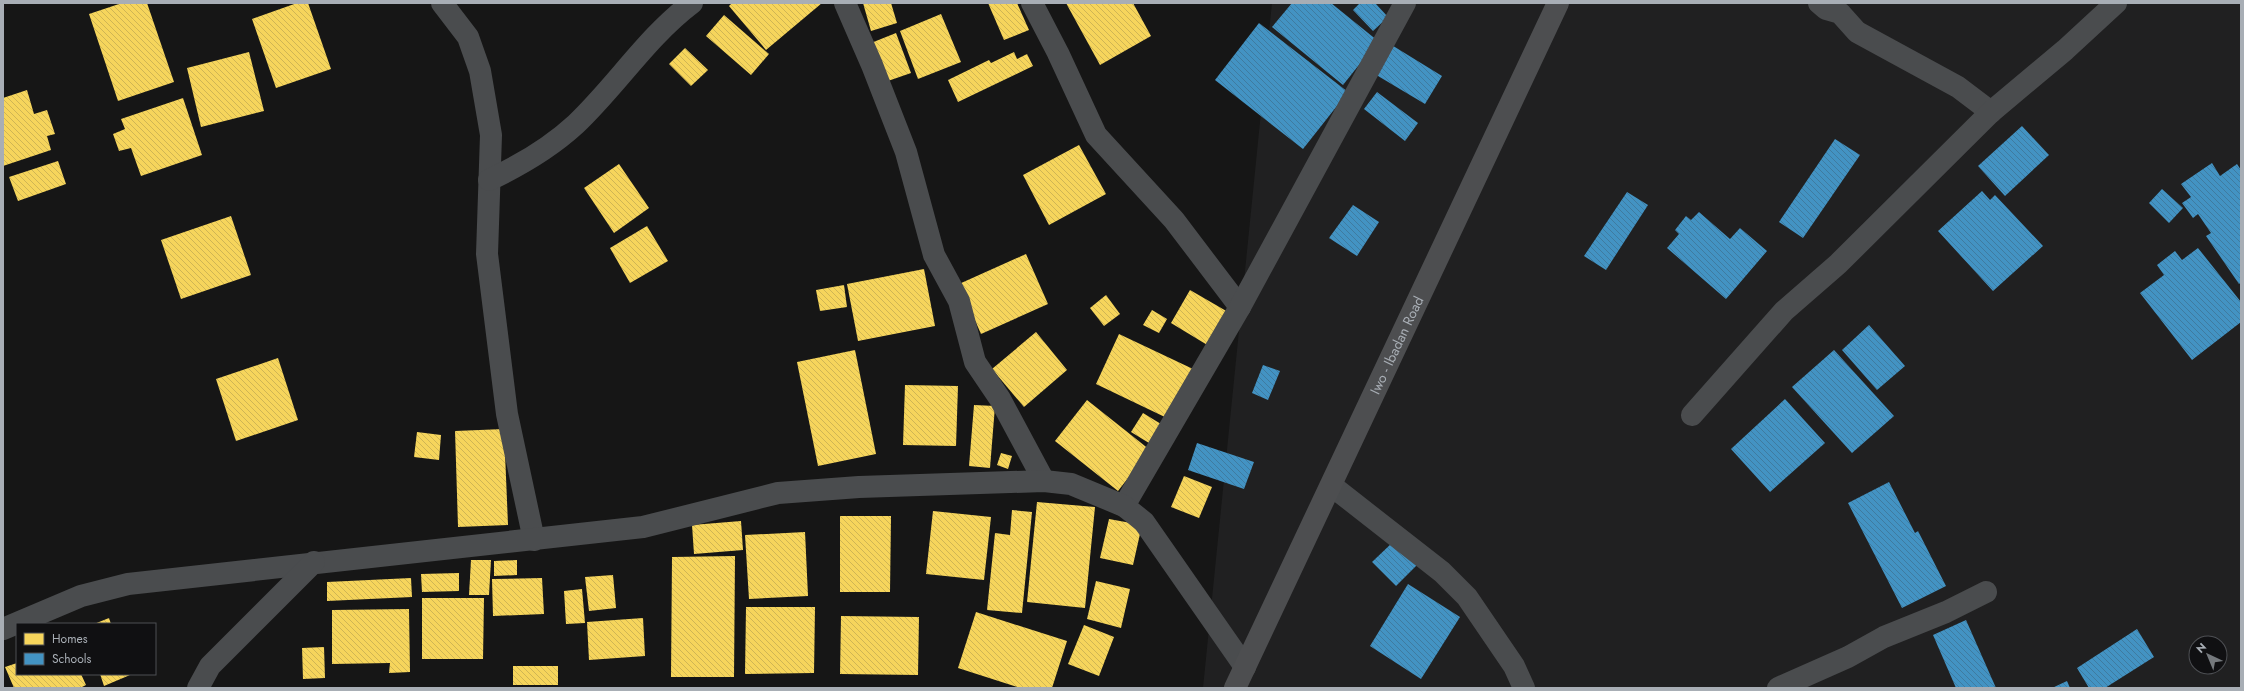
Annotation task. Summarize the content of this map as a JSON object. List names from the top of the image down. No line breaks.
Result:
{"streets":{"main road":["Iwo - Ibadan Road"]},"legend":["Homes","Schools"],"north":"top left"}
